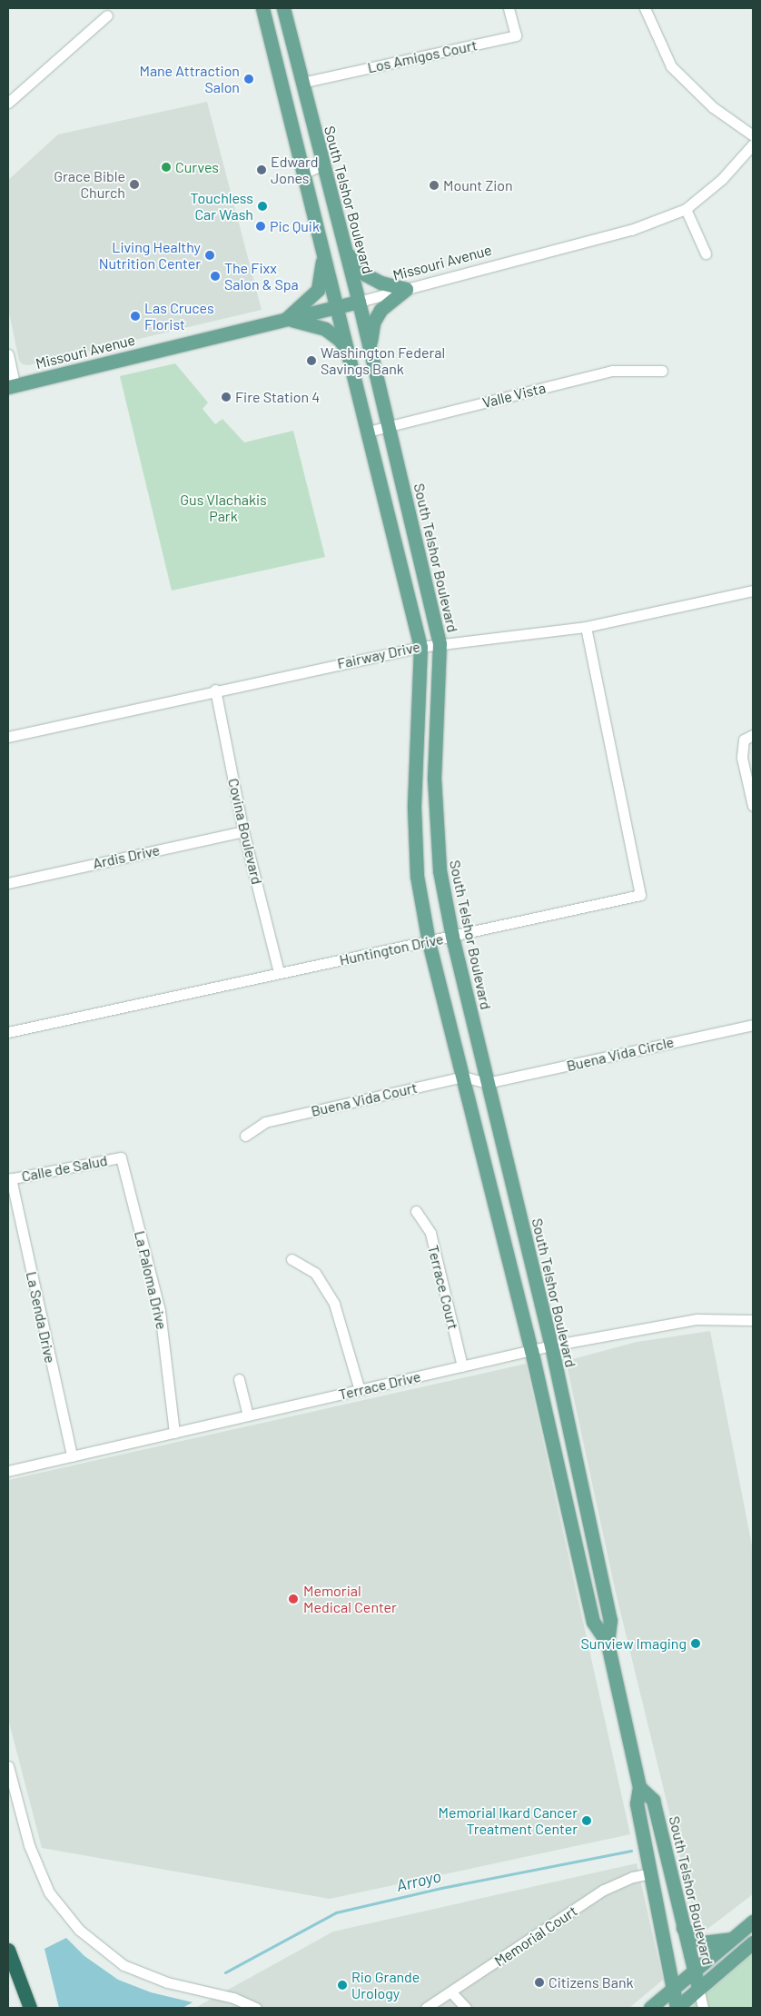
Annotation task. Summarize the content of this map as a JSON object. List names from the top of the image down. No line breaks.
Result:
{"streets":{"main road":["South Telshor Boulevard","Missouri Avenue"],"street":["Los Amigos Court","Valle Vista","Fairway Drive","Covina Boulevard","Ardis Drive","Huntington Drive","Buena Vida Circle","Buena Vida Court","Calle de Salud","La Paloma Drive","Terrace Court","La Senda Drive","Terrace Drive","Memorial Court"]},"crossings":[["Los Amigos Court","South Telshor Boulevard"],["South Telshor Boulevard","Missouri Avenue"],["South Telshor Boulevard","Valle Vista"],["South Telshor Boulevard","Fairway Drive"],["South Telshor Boulevard","Huntington Drive"],["South Telshor Boulevard","Buena Vida Circle"],["South Telshor Boulevard","Buena Vida Court"],["South Telshor Boulevard","Terrace Drive"],["South Telshor Boulevard","Memorial Court"],["Fairway Drive","Covina Boulevard"],["Fairway Drive","Huntington Drive"],["Covina Boulevard","Ardis Drive"],["Covina Boulevard","Huntington Drive"],["Buena Vida Circle","Buena Vida Court"],["Calle de Salud","La Paloma Drive"],["Calle de Salud","La Senda Drive"],["La Paloma Drive","Terrace Drive"],["Terrace Court","Terrace Drive"],["La Senda Drive","Terrace Drive"]],"water":["Arroyo"],"parks":["Gus Vlachakis Park"],"places":["Mane Attraction Salon","Curves","Edward Jones","Grace Bible Church","Mount Zion","Touchless Car Wash","Pic Quik","Living Healthy Nutrition Center","The Fixx Salon & Spa","Las Cruces Florist","Washington Federal Savings Bank","Fire Station 4","Memorial Medical Center","Sunview Imaging","Memorial Ikard Cancer Treatment Center","Citizens Bank","Rio Grande Urology"]}
